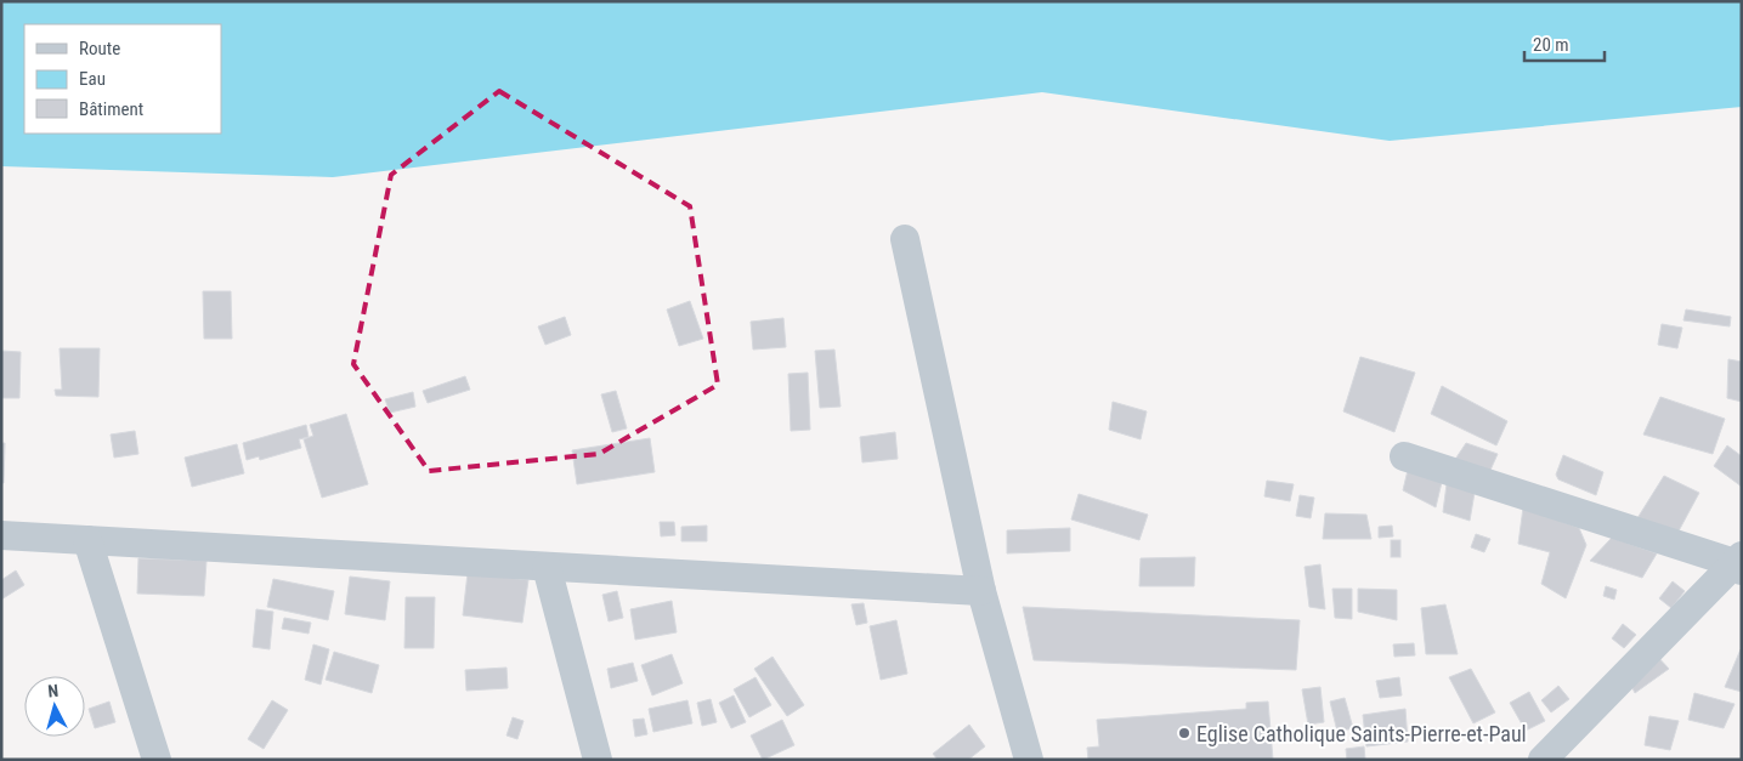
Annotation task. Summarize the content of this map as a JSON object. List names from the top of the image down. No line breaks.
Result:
{"places":["Eglise Catholique Saints-Pierre-et-Paul"],"legend":["Route","Eau","Bâtiment"],"scale_bar":"20 m","north":"top"}
